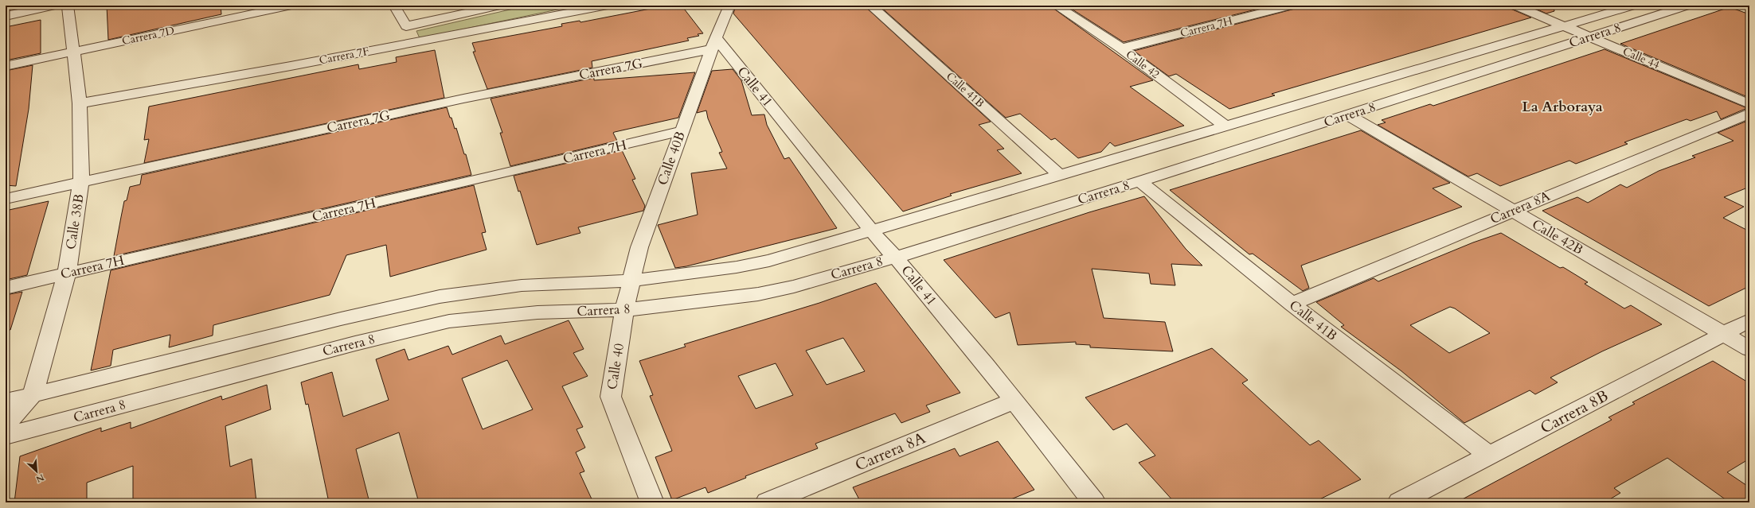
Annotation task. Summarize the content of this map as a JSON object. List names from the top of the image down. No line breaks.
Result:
{"streets":{"street":["Carrera 7H","Carrera 8","Carrera 7D","Carrera 7F","Calle 44","Calle 42","Carrera 7G","Calle 41","Calle 41B","Calle 40B","Carrera 8A","Calle 38B","Calle 42B","Calle 40","Carrera 8B"]},"crossings":[["Carrera 7H","Calle 42"],["Carrera 7H","Calle 40B"],["Carrera 7H","Calle 38B"],["Carrera 8","Calle 44"],["Carrera 8","Calle 42"],["Carrera 8","Calle 41"],["Carrera 8","Calle 41B"],["Carrera 8","Calle 40B"],["Carrera 8","Calle 38B"],["Carrera 8","Calle 42B"],["Carrera 8","Calle 40"],["Carrera 7D","Calle 38B"],["Carrera 7F","Calle 38B"],["Carrera 7G","Calle 41"],["Carrera 7G","Calle 40B"],["Carrera 7G","Calle 38B"],["Calle 41","Calle 40B"],["Calle 41","Carrera 8A"],["Calle 41B","Carrera 8A"],["Calle 41B","Carrera 8B"],["Calle 40B","Calle 40"],["Carrera 8A","Calle 42B"],["Calle 42B","Carrera 8B"]],"districts":["La Arboraya"],"north":"bottom right"}
